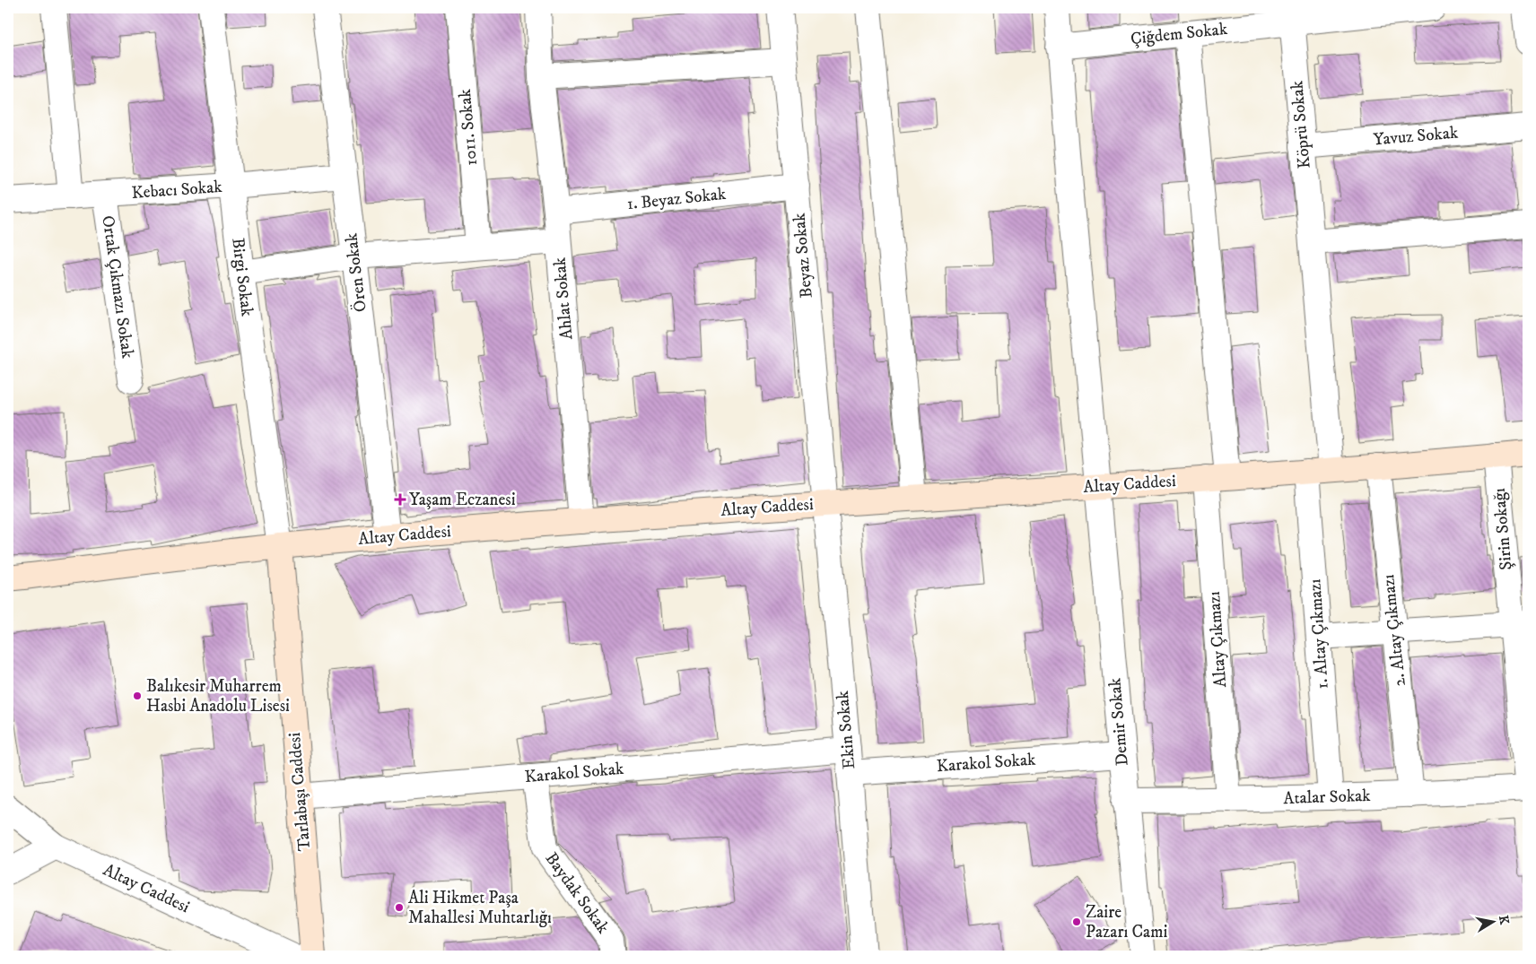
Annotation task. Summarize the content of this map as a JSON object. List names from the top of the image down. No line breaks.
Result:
{"streets":{"main road":["Altay Caddesi","Tarlabaşı Caddesi"],"street":["Çiğdem Sokak","Köprü Sokak","1011. Sokak","Yavuz Sokak","Kebacı Sokak","1. Beyaz Sokak","Beyaz Sokak","Ören Sokak","Birgi Sokak","Ortak Çıkmazı Sokak","Ahlat Sokak","Şirin Sokağı","2. Altay Çıkmazı","1. Altay Çıkmazı","Altay Çıkmazı","Demir Sokak","Ekin Sokak","Karakol Sokak","Atalar Sokak","Baydak Sokak"]},"crossings":[["Çiğdem Sokak","Köprü Sokak"],["Çiğdem Sokak","Altay Çıkmazı"],["Çiğdem Sokak","Demir Sokak"],["Köprü Sokak","Yavuz Sokak"],["Köprü Sokak","Altay Caddesi"],["Kebacı Sokak","Ören Sokak"],["Kebacı Sokak","Birgi Sokak"],["Kebacı Sokak","Ortak Çıkmazı Sokak"],["1. Beyaz Sokak","Beyaz Sokak"],["1. Beyaz Sokak","Ahlat Sokak"],["Beyaz Sokak","Altay Caddesi"],["Beyaz Sokak","Ekin Sokak"],["Ören Sokak","Altay Caddesi"],["Birgi Sokak","Altay Caddesi"],["Birgi Sokak","Tarlabaşı Caddesi"],["Ahlat Sokak","Altay Caddesi"],["Altay Caddesi","Şirin Sokağı"],["Altay Caddesi","2. Altay Çıkmazı"],["Altay Caddesi","1. Altay Çıkmazı"],["Altay Caddesi","Altay Çıkmazı"],["Altay Caddesi","Demir Sokak"],["Altay Caddesi","Ekin Sokak"],["Altay Caddesi","Tarlabaşı Caddesi"],["Şirin Sokağı","Atalar Sokak"],["2. Altay Çıkmazı","Atalar Sokak"],["1. Altay Çıkmazı","Atalar Sokak"],["Altay Çıkmazı","Atalar Sokak"],["Demir Sokak","Karakol Sokak"],["Demir Sokak","Atalar Sokak"],["Ekin Sokak","Karakol Sokak"],["Karakol Sokak","Tarlabaşı Caddesi"],["Karakol Sokak","Baydak Sokak"]],"places":{"health":["Yaşam Eczanesi"],"other":["Balıkesir Muharrem Hasbi Anadolu Lisesi","Ali Hikmet Paşa Mahallesi Muhtarlığı","Zaire Pazarı Cami"]},"north":"right"}
